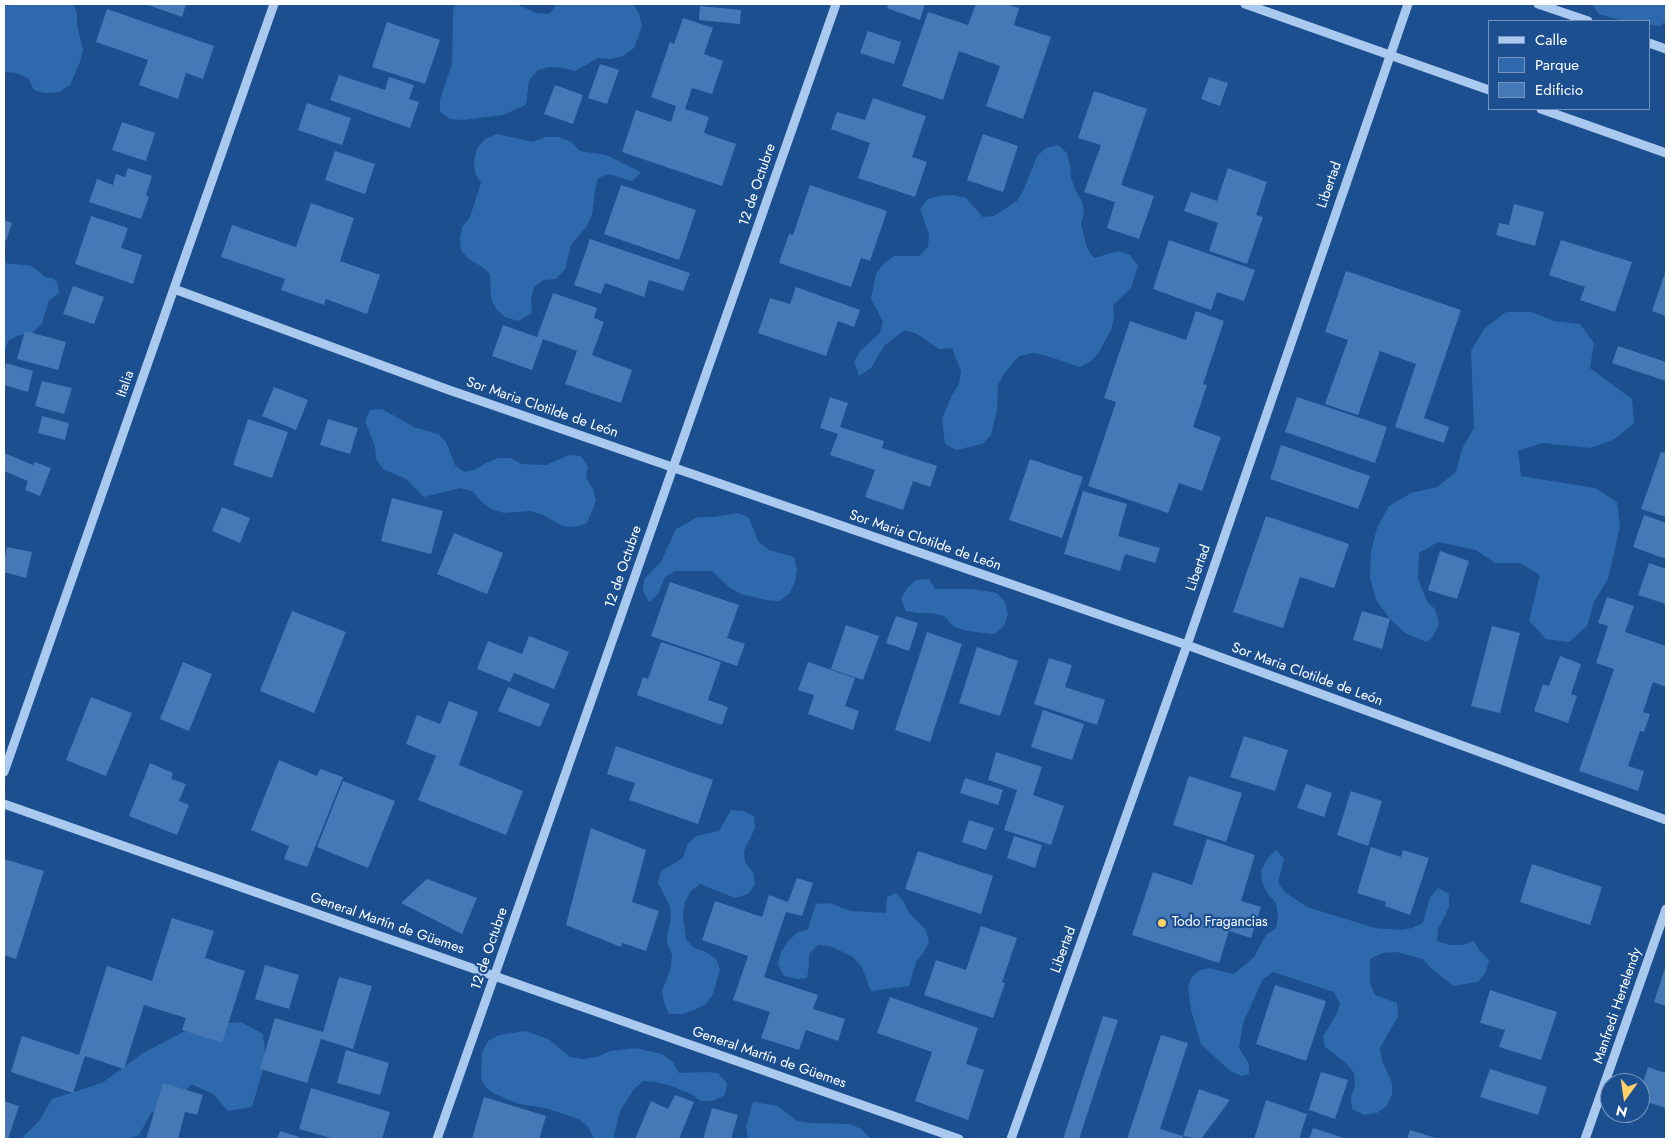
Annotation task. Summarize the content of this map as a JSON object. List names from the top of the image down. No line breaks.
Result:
{"streets":{"street":["12 de Octubre","Libertad","Italia","Sor Maria Clotilde de León","General Martín de Güemes","Manfredi Hertelendy"]},"crossings":[["12 de Octubre","Sor Maria Clotilde de León"],["12 de Octubre","General Martín de Güemes"],["Libertad","Sor Maria Clotilde de León"],["Italia","Sor Maria Clotilde de León"]],"places":["Todo Fragancias"],"legend":["Calle","Parque","Edificio"],"north":"bottom"}
